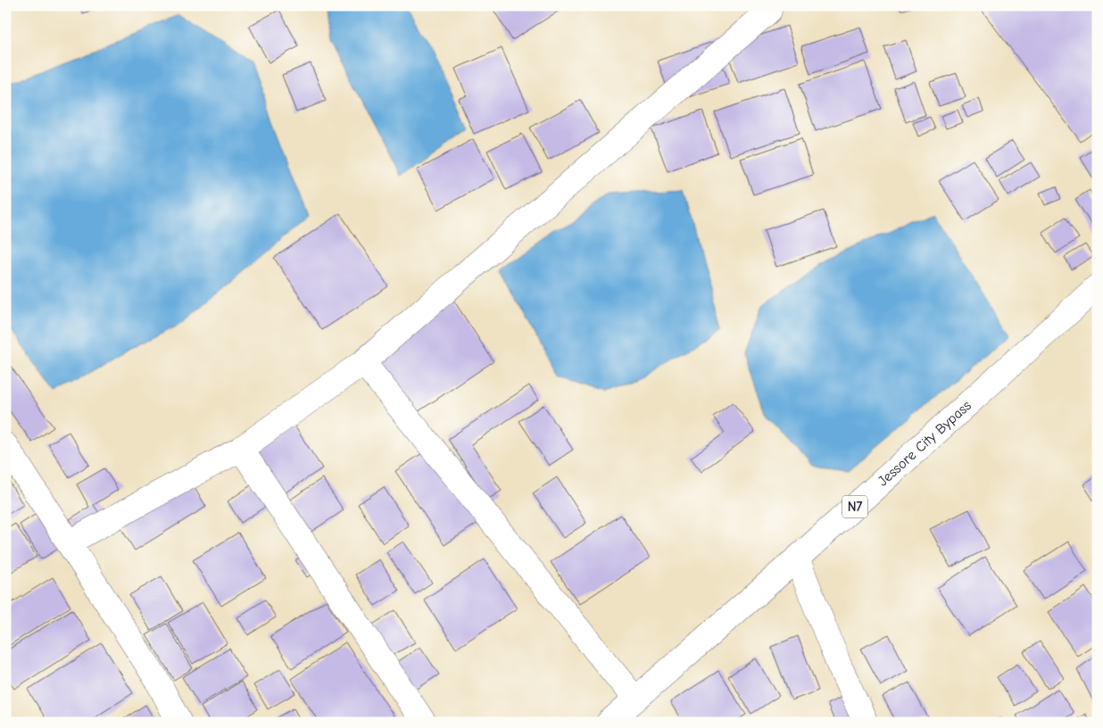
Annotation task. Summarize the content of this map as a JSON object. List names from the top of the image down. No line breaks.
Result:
{"streets":{"main road":["Jessore City Bypass","N7"]}}
